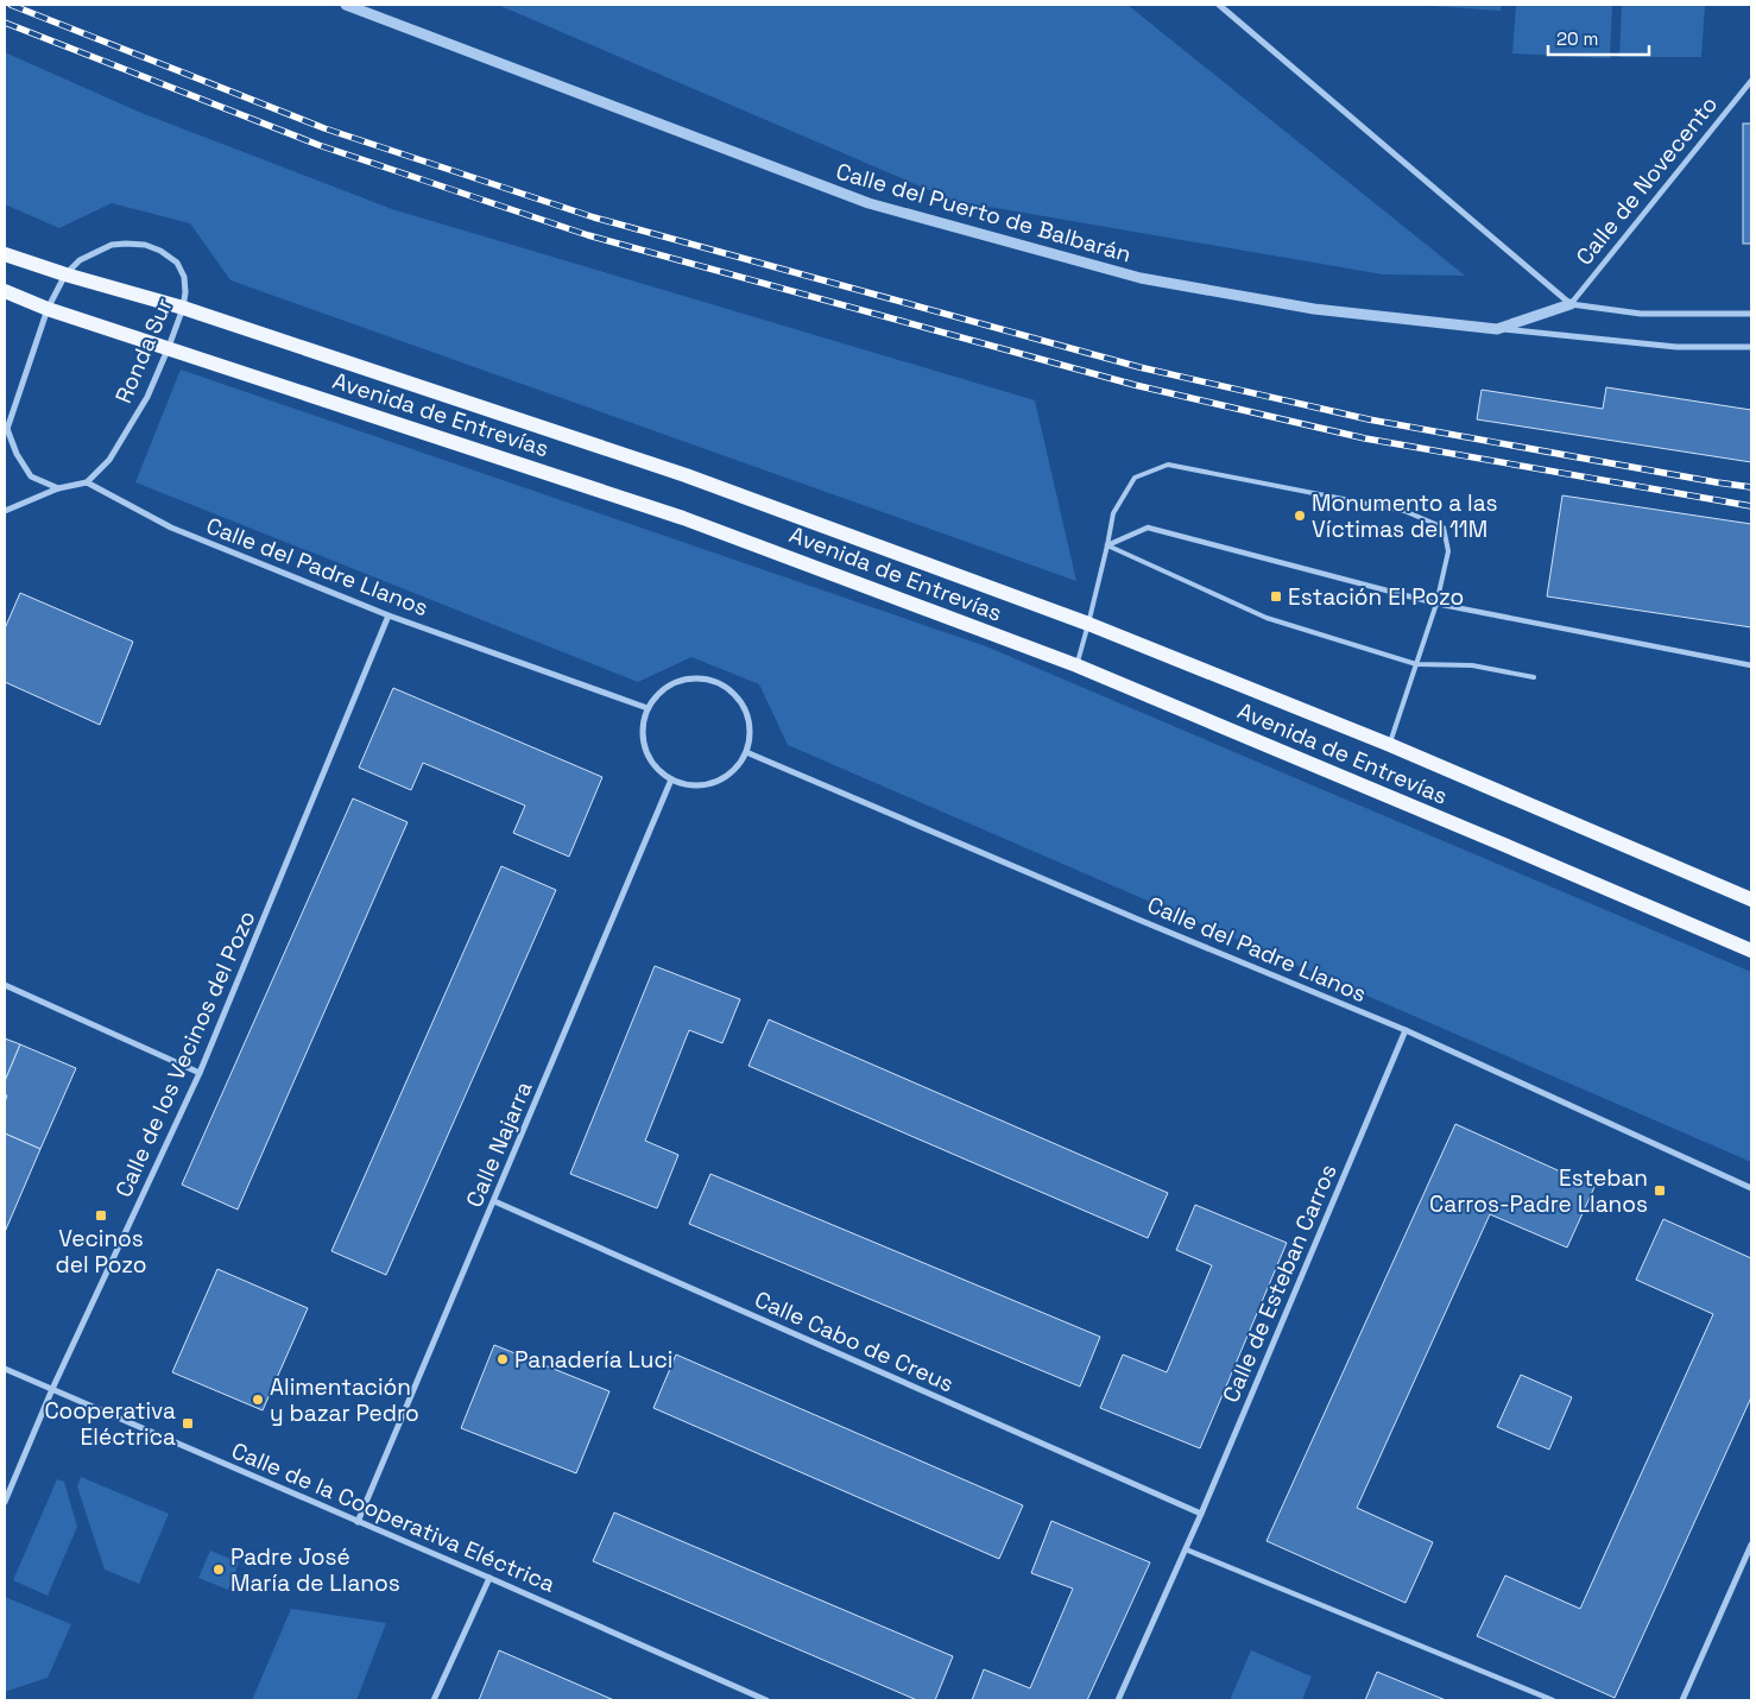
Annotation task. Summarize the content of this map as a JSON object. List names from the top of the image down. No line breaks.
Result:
{"streets":{"main road":["Avenida de Entrevías"],"street":["Calle de Novecento","Calle del Puerto de Balbarán","Ronda Sur","Calle del Padre Llanos","Calle de los Vecinos del Pozo","Calle Najarra","Calle de Esteban Carros","Calle Cabo de Creus","Calle de la Cooperativa Eléctrica"]},"crossings":[["Calle de Novecento","Calle del Puerto de Balbarán"],["Ronda Sur","Avenida de Entrevías"],["Ronda Sur","Calle del Padre Llanos"],["Calle del Padre Llanos","Calle de los Vecinos del Pozo"],["Calle del Padre Llanos","Calle Najarra"],["Calle del Padre Llanos","Calle de Esteban Carros"],["Calle de los Vecinos del Pozo","Calle de la Cooperativa Eléctrica"],["Calle Najarra","Calle Cabo de Creus"],["Calle Najarra","Calle de la Cooperativa Eléctrica"],["Calle de Esteban Carros","Calle Cabo de Creus"]],"places":{"other":["Monumento a las Víctimas del 11M","Panadería Luci","Alimentación y bazar Pedro","Padre José María de Llanos"],"transit":["Estación El Pozo","Esteban Carros-Padre Llanos","Vecinos del Pozo","Cooperativa Eléctrica"]},"scale_bar":"20 m"}
